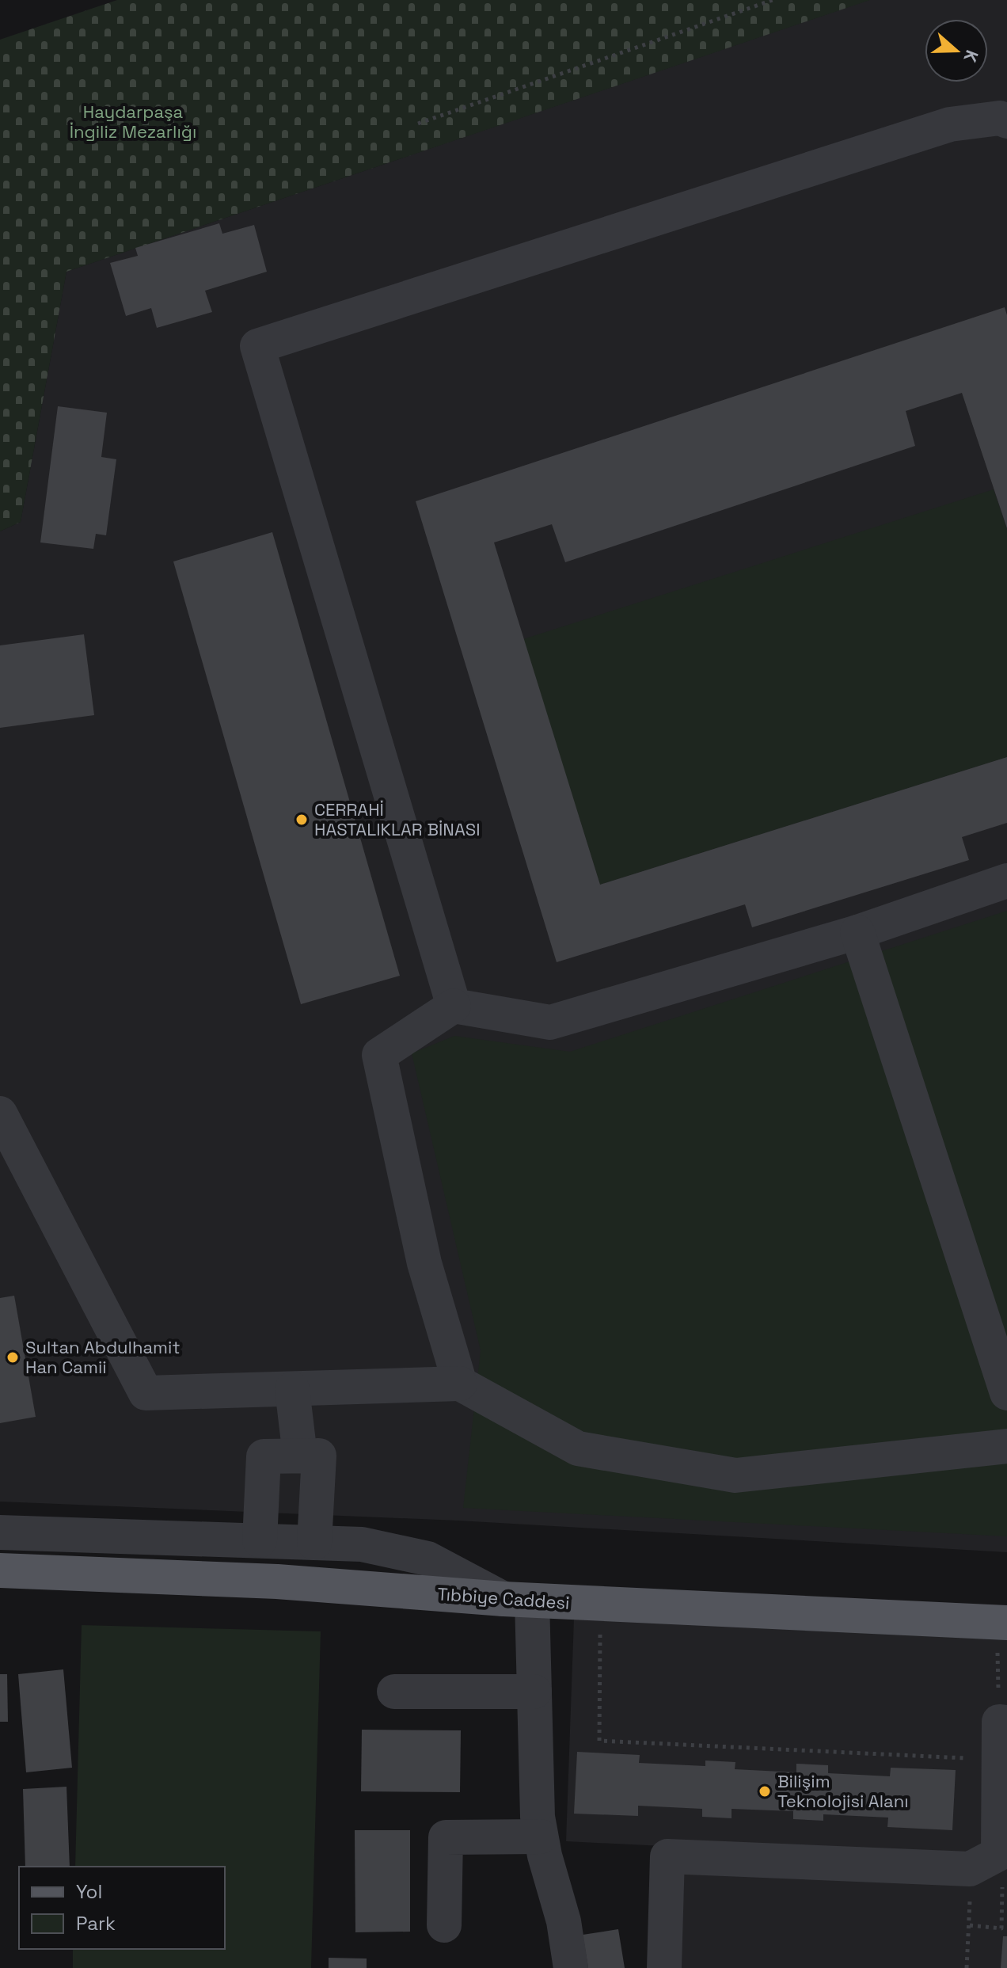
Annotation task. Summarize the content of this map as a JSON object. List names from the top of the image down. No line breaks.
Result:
{"streets":{"main road":["Tıbbiye Caddesi"]},"parks":["Haydarpaşa İngiliz Mezarlığı"],"places":["CERRAHİ HASTALIKLAR BİNASI","Sultan Abdulhamit Han Camii","Bilişim Teknolojisi Alanı"],"legend":["Yol","Park"],"north":"right"}
